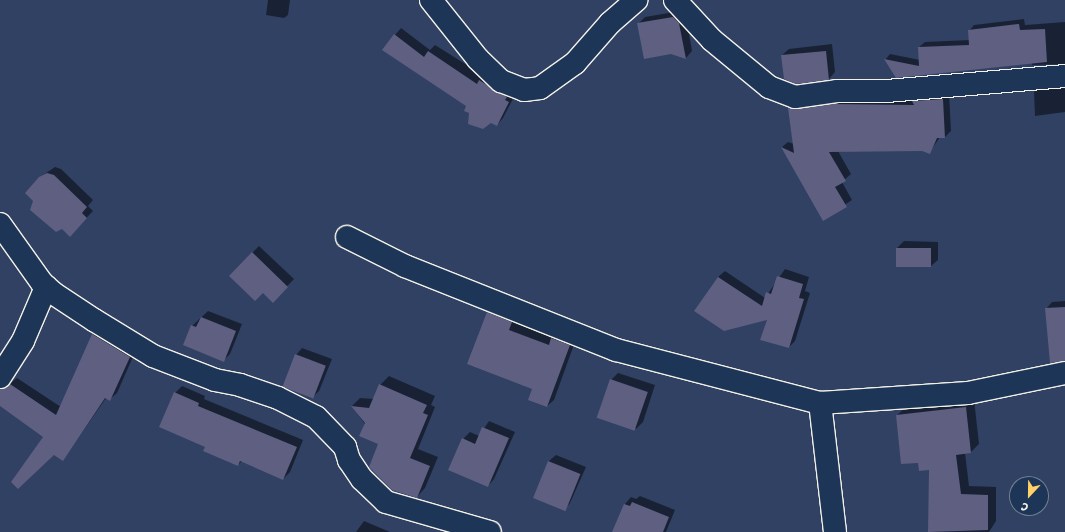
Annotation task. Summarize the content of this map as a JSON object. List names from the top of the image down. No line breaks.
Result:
{"north":"bottom"}
